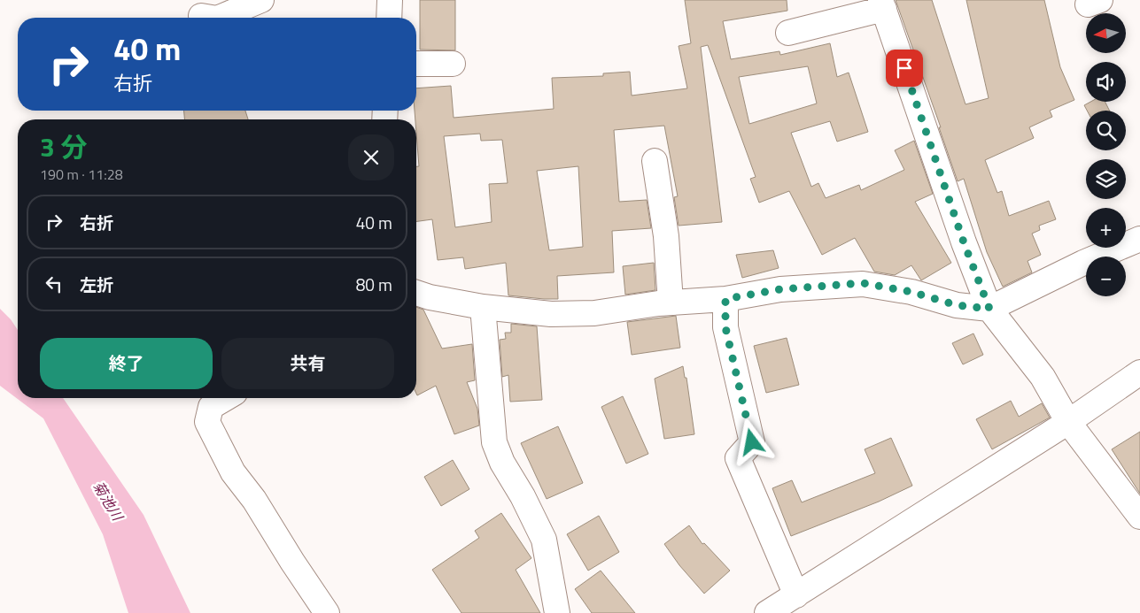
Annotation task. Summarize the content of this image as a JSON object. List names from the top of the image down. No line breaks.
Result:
{"water":["菊池川"],"north":"left","page":{"map_buttons":["+","−"],"turn":["40 m","右折"],"heading":["3 分","190 m · 11:28"],"list":[{"name":"右折","value":"40 m"},{"name":"左折","value":"80 m"}],"buttons":["終了","共有"]}}
